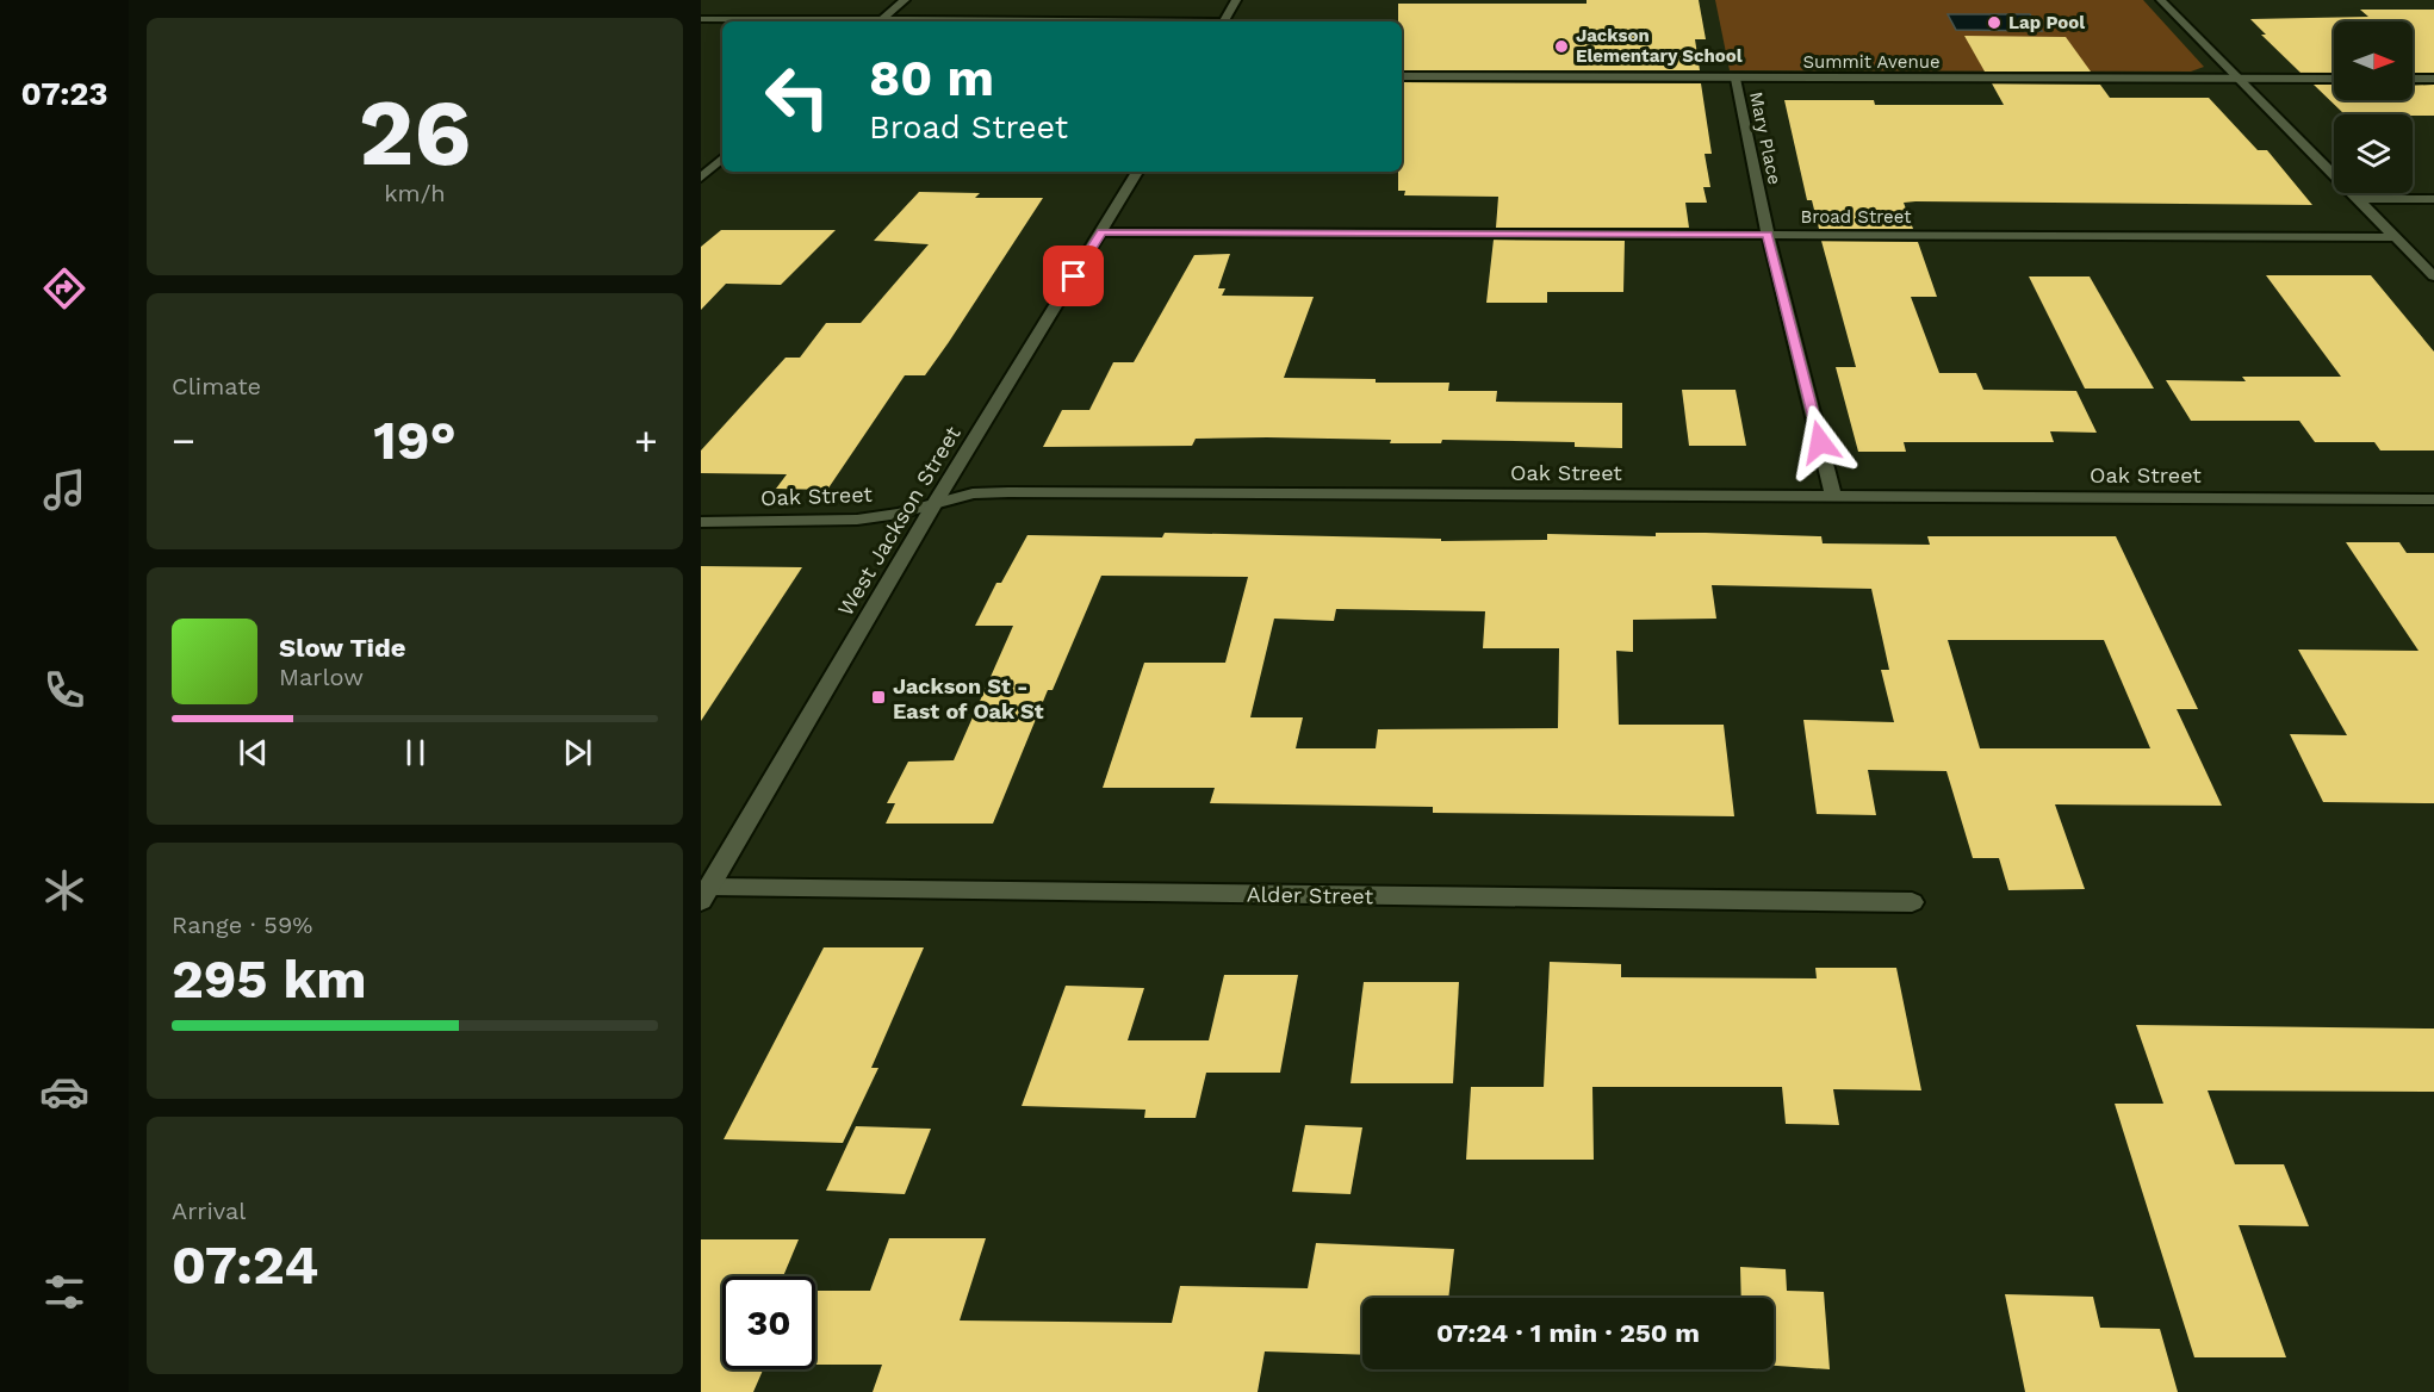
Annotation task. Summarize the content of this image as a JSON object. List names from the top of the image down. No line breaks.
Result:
{"streets":{"street":["Summit Avenue","Mary Place","Broad Street","Oak Street","West Jackson Street","Alder Street"]},"crossings":[["Summit Avenue","Mary Place"],["Mary Place","Broad Street"],["Mary Place","Oak Street"],["Broad Street","West Jackson Street"],["Oak Street","West Jackson Street"],["West Jackson Street","Alder Street"]],"places":{"other":["Lap Pool","Jackson Elementary School"],"transit":["Jackson St - East of Oak St"]},"north":"right","page":{"tabs":"07:23","tile":[["26","km/h"],"Climate",["Range · 59%","295 km"],["Arrival","07:24"]],"turn":["80 m","Broad Street"],"heat":["−","19°","+"],"song":["Slow Tide","Marlow"],"limit":"30","trip":"07:24 · 1 min · 250 m"}}
